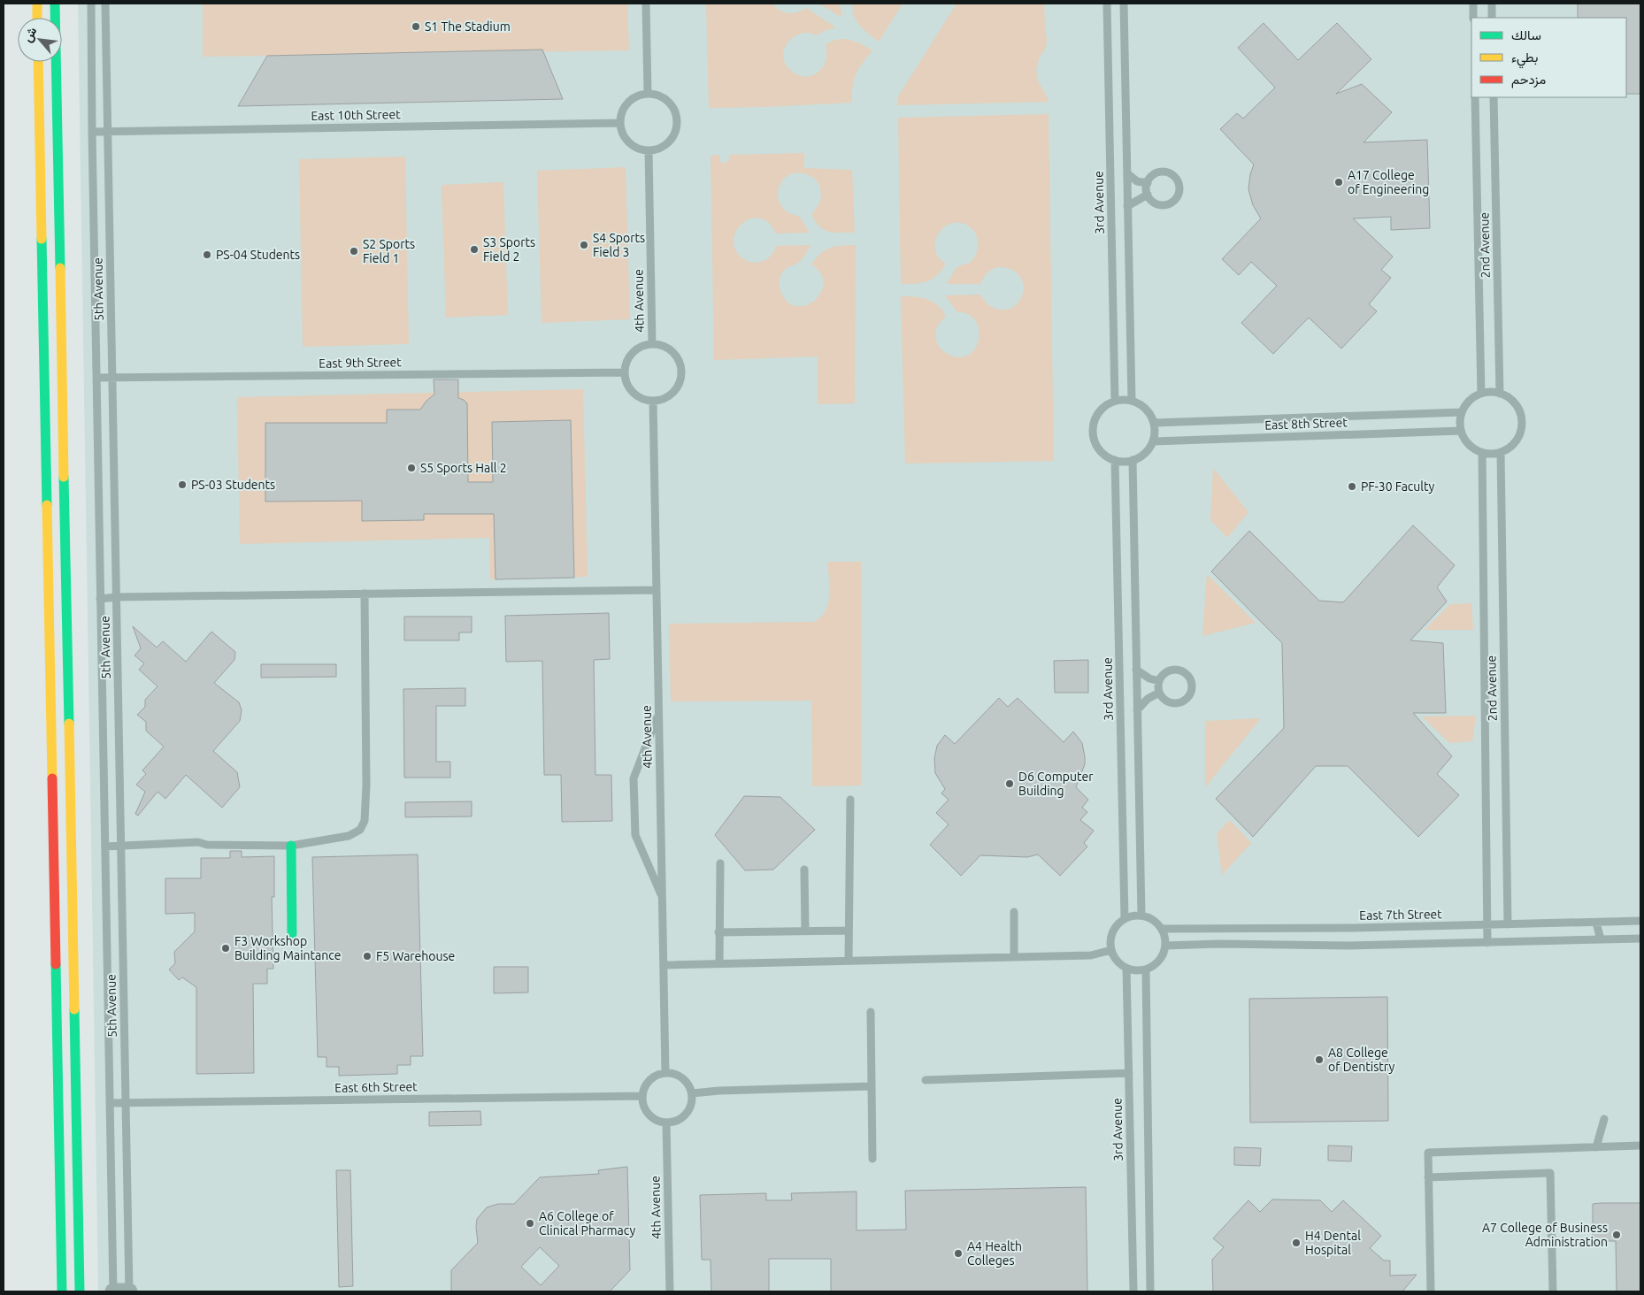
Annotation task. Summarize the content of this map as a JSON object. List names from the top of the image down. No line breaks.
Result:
{"streets":{"lane":["East 10th Street","3rd Avenue","2nd Avenue","5th Avenue","4th Avenue","East 9th Street","East 8th Street","East 7th Street","East 6th Street"]},"crossings":[["East 10th Street","5th Avenue"],["East 10th Street","4th Avenue"],["3rd Avenue","East 8th Street"],["3rd Avenue","East 7th Street"],["2nd Avenue","East 8th Street"],["2nd Avenue","East 7th Street"],["5th Avenue","East 9th Street"],["5th Avenue","East 6th Street"],["4th Avenue","East 9th Street"],["4th Avenue","East 6th Street"]],"places":["S1 The Stadium","A17 College of Engineering","S4 Sports Field 3","S3 Sports Field 2","S2 Sports Field 1","PS-04 Students","S5 Sports Hall 2","PS-03 Students","PF-30 Faculty","D6 Computer Building","F3 Workshop Building Maintance","F5 Warehouse","A8 College of Dentistry","A6 College of Clinical Pharmacy","A7 College of Business Administration","H4 Dental Hospital","A4 Health Colleges"],"legend":["سالك","بطيء","مزدحم"],"north":"top left"}
